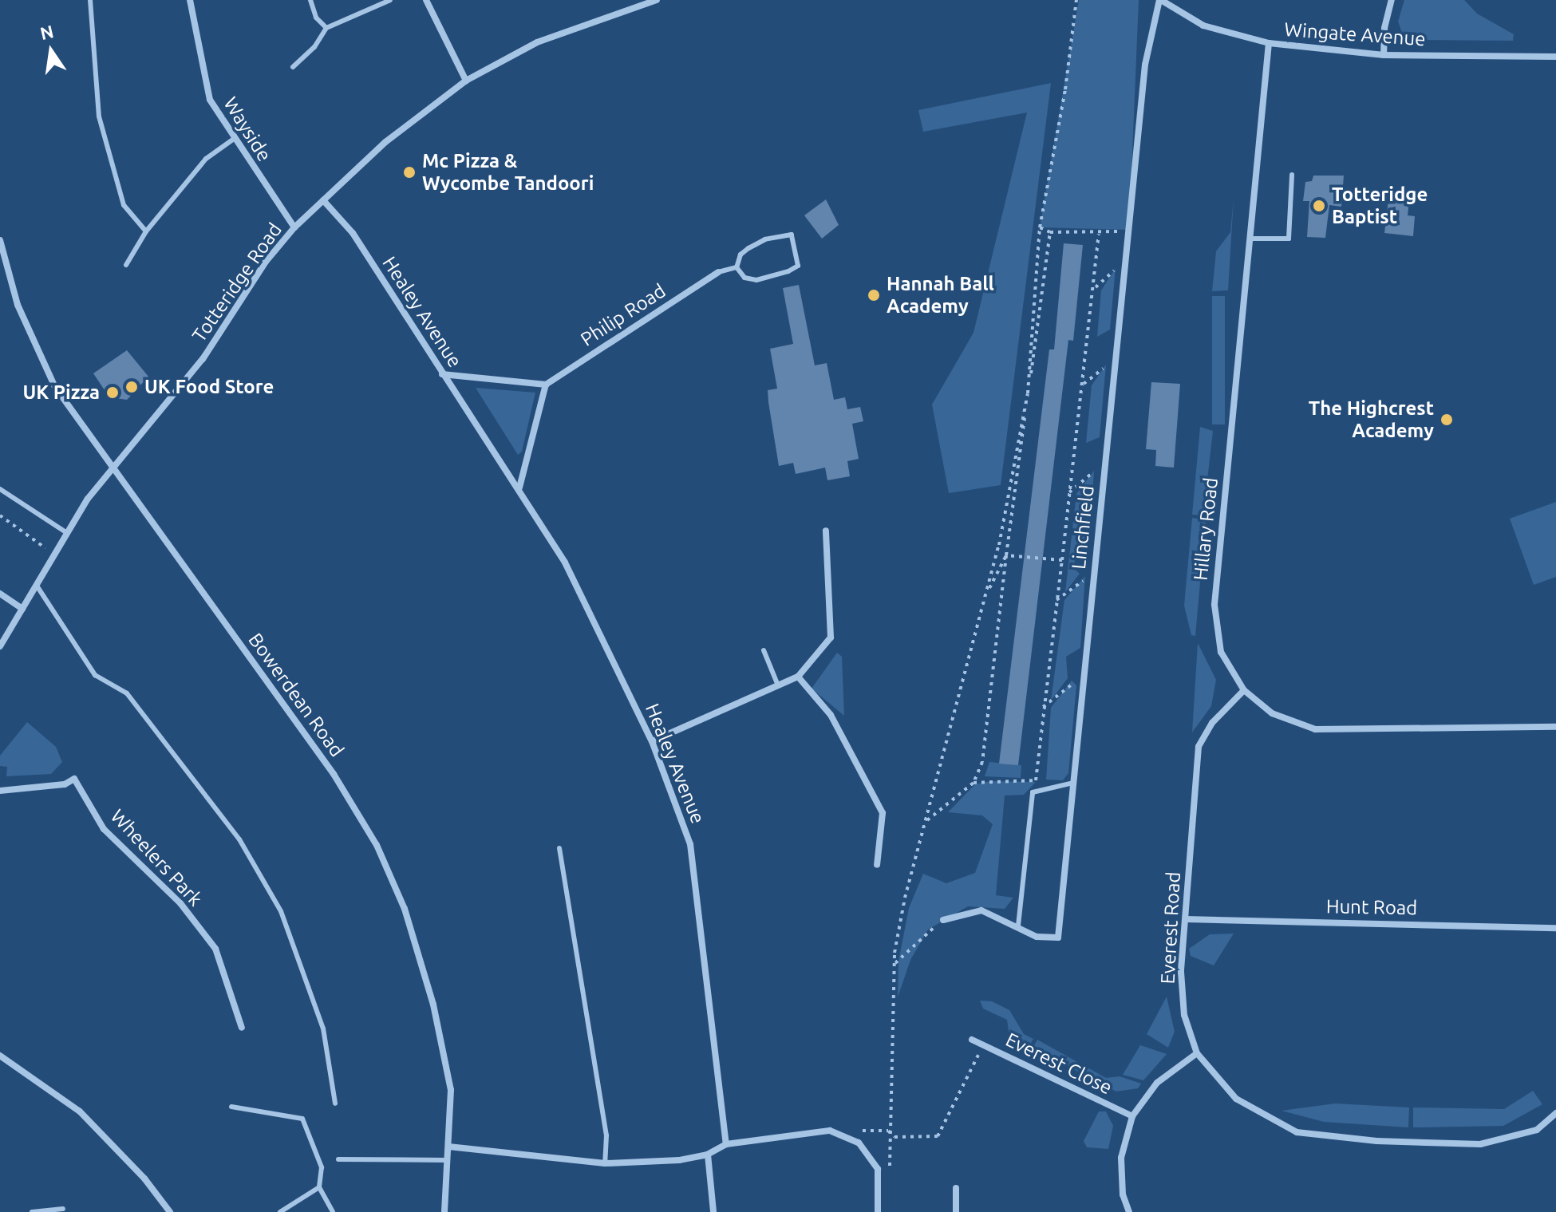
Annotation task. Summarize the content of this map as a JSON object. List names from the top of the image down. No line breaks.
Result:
{"streets":{"street":["Wingate Avenue","Wayside","Totteridge Road","Healey Avenue","Philip Road","Linchfield","Hillary Road","Bowerdean Road","Wheelers Park","Hunt Road","Everest Road","Everest Close"]},"crossings":[["Wingate Avenue","Linchfield"],["Wingate Avenue","Hillary Road"],["Wayside","Totteridge Road"],["Totteridge Road","Healey Avenue"],["Totteridge Road","Bowerdean Road"],["Hillary Road","Everest Road"],["Hunt Road","Everest Road"]],"places":["Mc Pizza & Wycombe Tandoori","Totteridge Baptist","Hannah Ball Academy","UK Food Store","UK Pizza","The Highcrest Academy"],"north":"top"}
